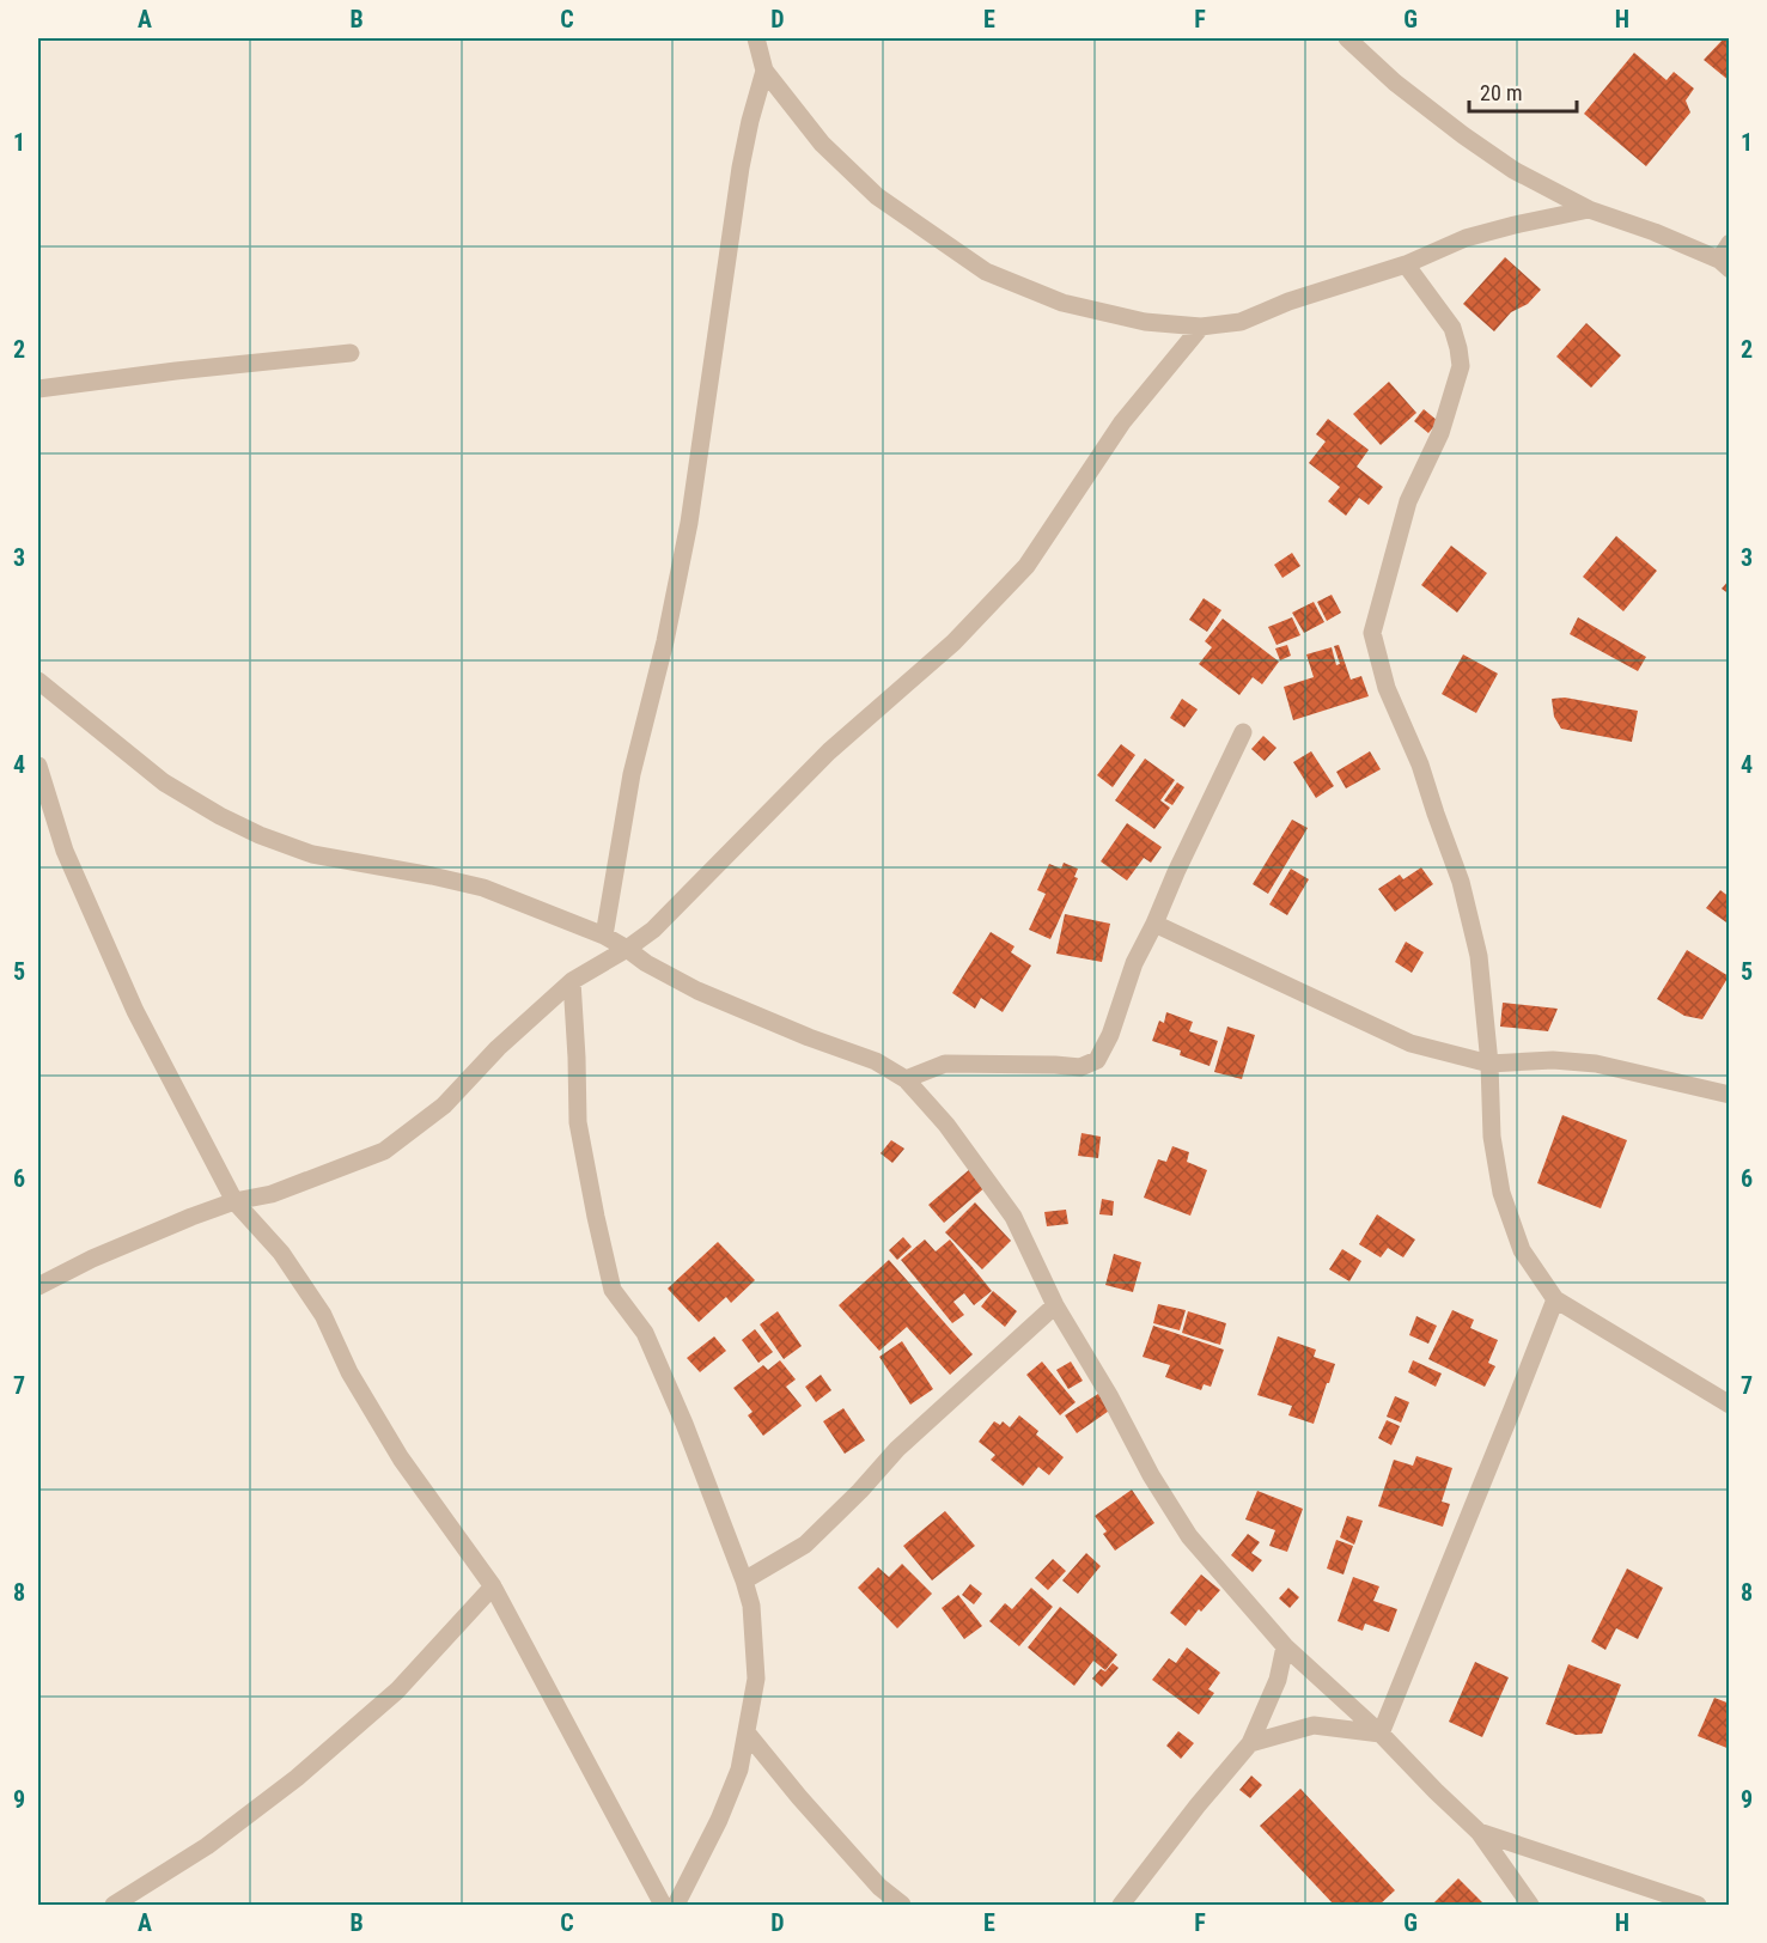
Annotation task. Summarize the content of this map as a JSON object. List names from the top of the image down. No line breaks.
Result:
{"scale_bar":"20 m","grid":{"columns":["A","B","C","D","E","F","G","H"],"rows":["1","2","3","4","5","6","7","8","9"]}}
